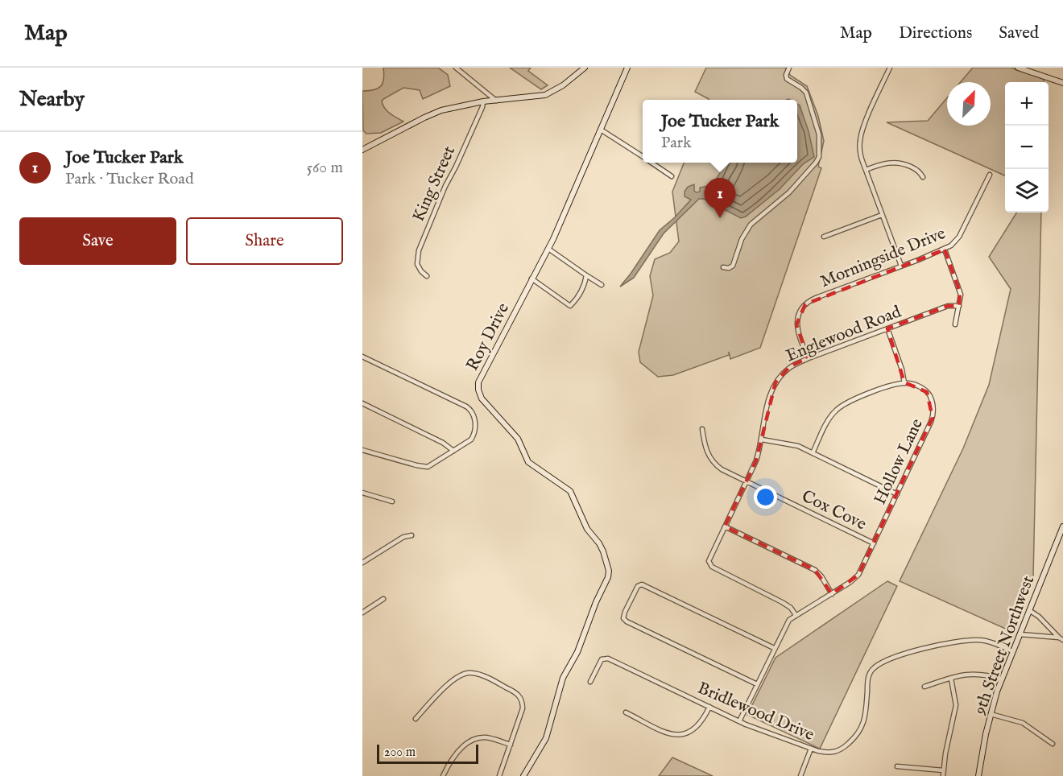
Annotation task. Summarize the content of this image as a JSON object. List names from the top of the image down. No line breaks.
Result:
{"streets":{"street":["King Street","Morningside Drive","Englewood Road","Roy Drive","Hollow Lane","Cox Cove","9th Street Northwest","Bridlewood Drive"]},"crossings":[["Morningside Drive","Englewood Road"],["Englewood Road","Hollow Lane"],["Englewood Road","Cox Cove"],["Hollow Lane","Cox Cove"],["9th Street Northwest","Bridlewood Drive"]],"scale_bar":"200 m","north":"top right","page":{"header":"Map","nav":["Map","Directions","Saved"],"heading":"Nearby","map_buttons":["+","−"],"popup":["Joe Tucker Park","Park"],"list":[{"mark":"1","name":"Joe Tucker Park","note":"Park · Tucker Road","value":"560 m"}],"pins":"1","buttons":["Save","Share"],"scale":"200 m"}}
